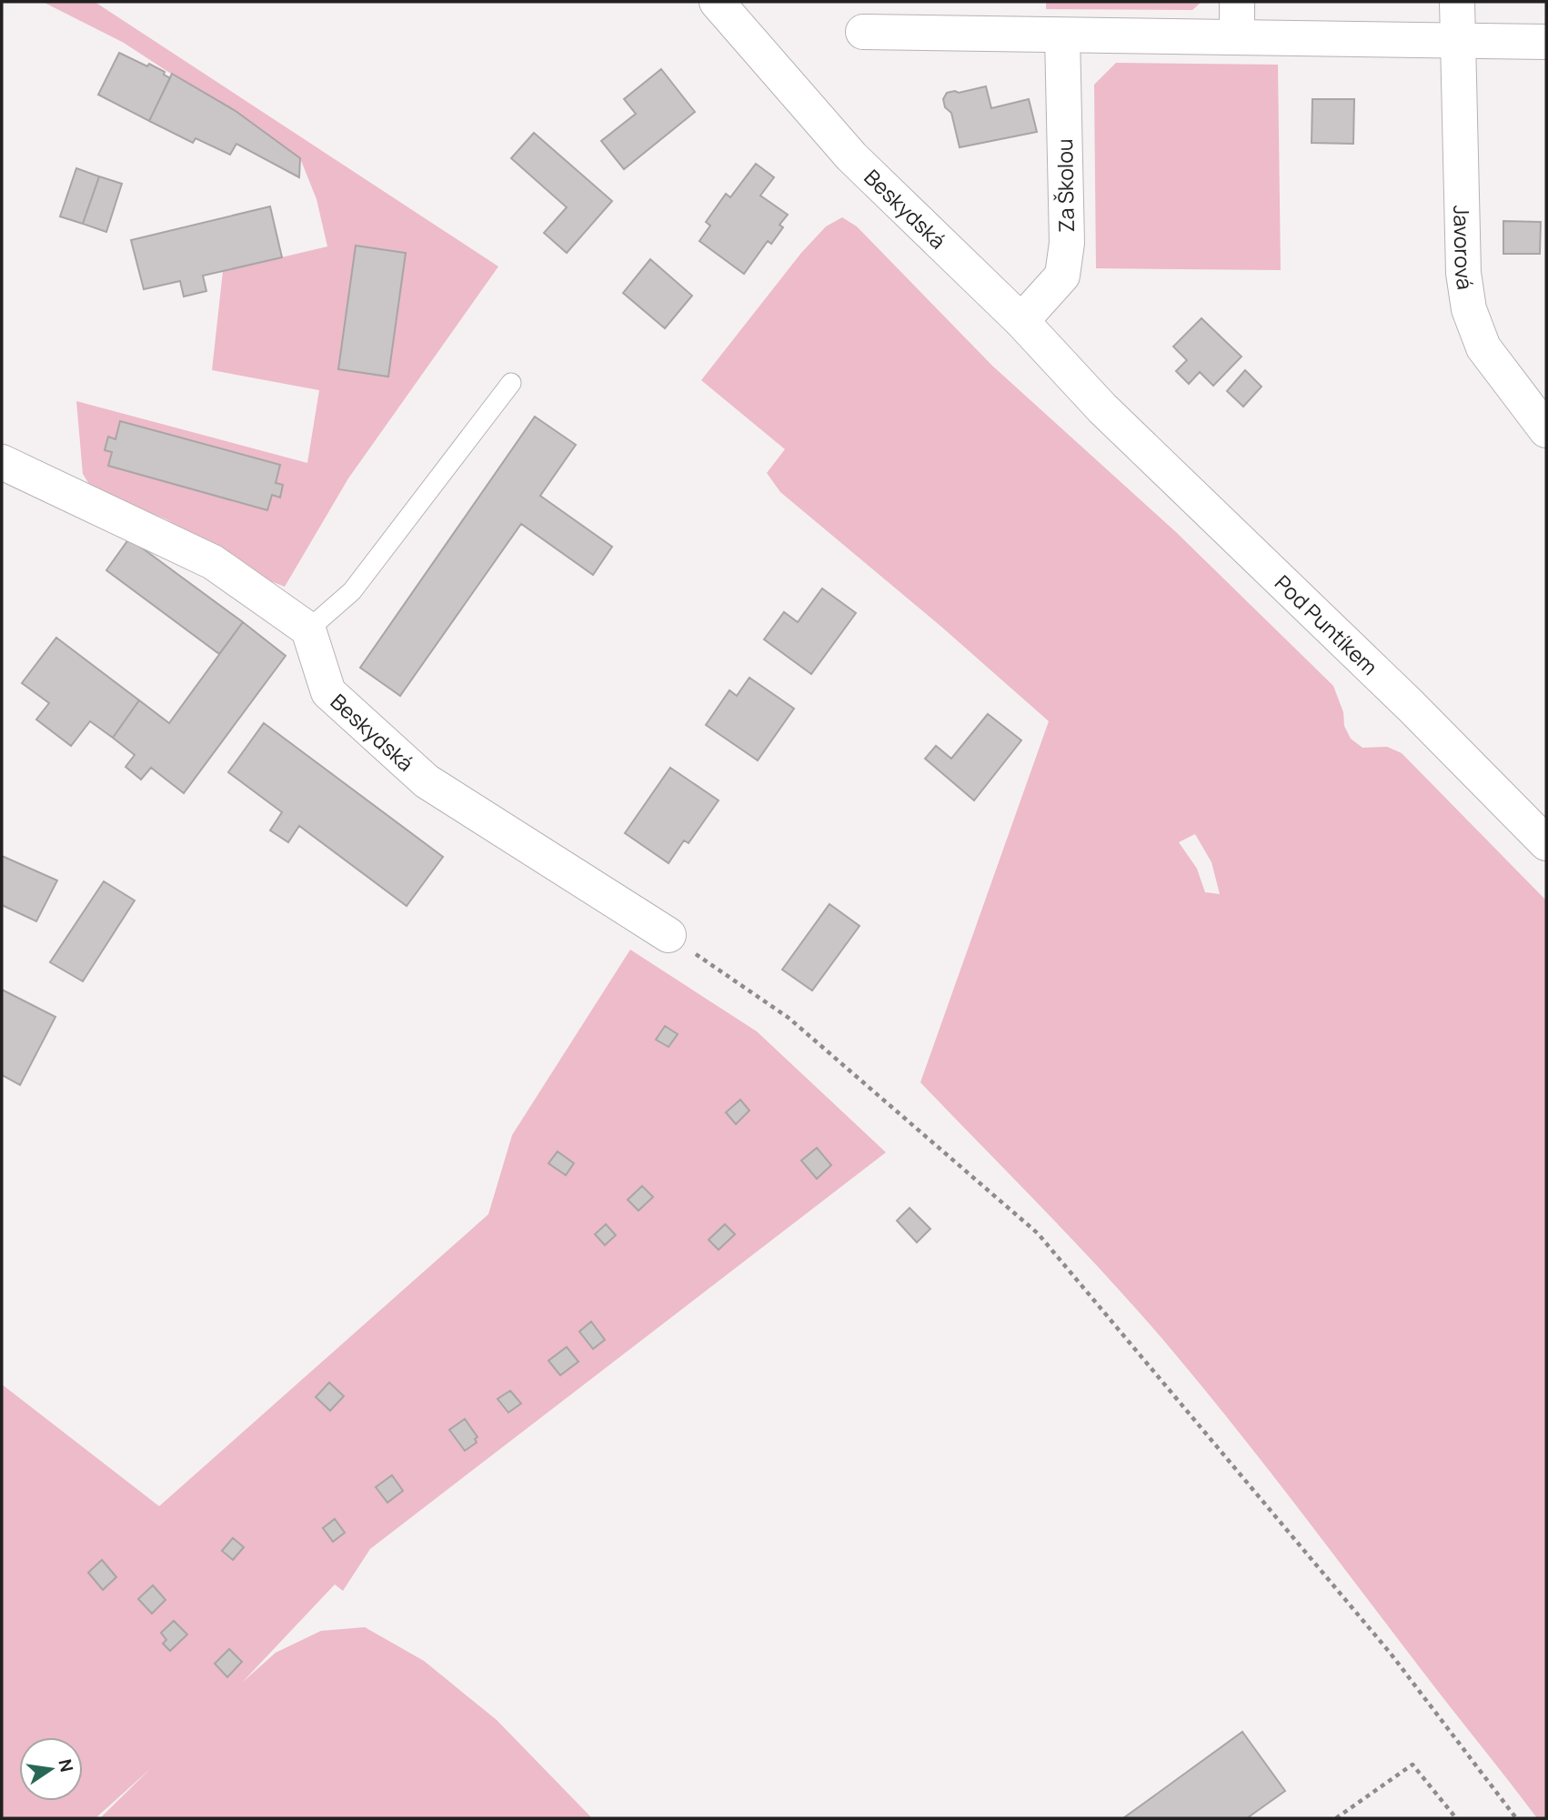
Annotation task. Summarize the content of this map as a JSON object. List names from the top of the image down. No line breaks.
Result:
{"streets":{"street":["Za Školou","Beskydská","Javorová","Pod Puntíkem"]},"crossings":[["Za Školou","Beskydská"],["Beskydská","Pod Puntíkem"]],"north":"right"}
